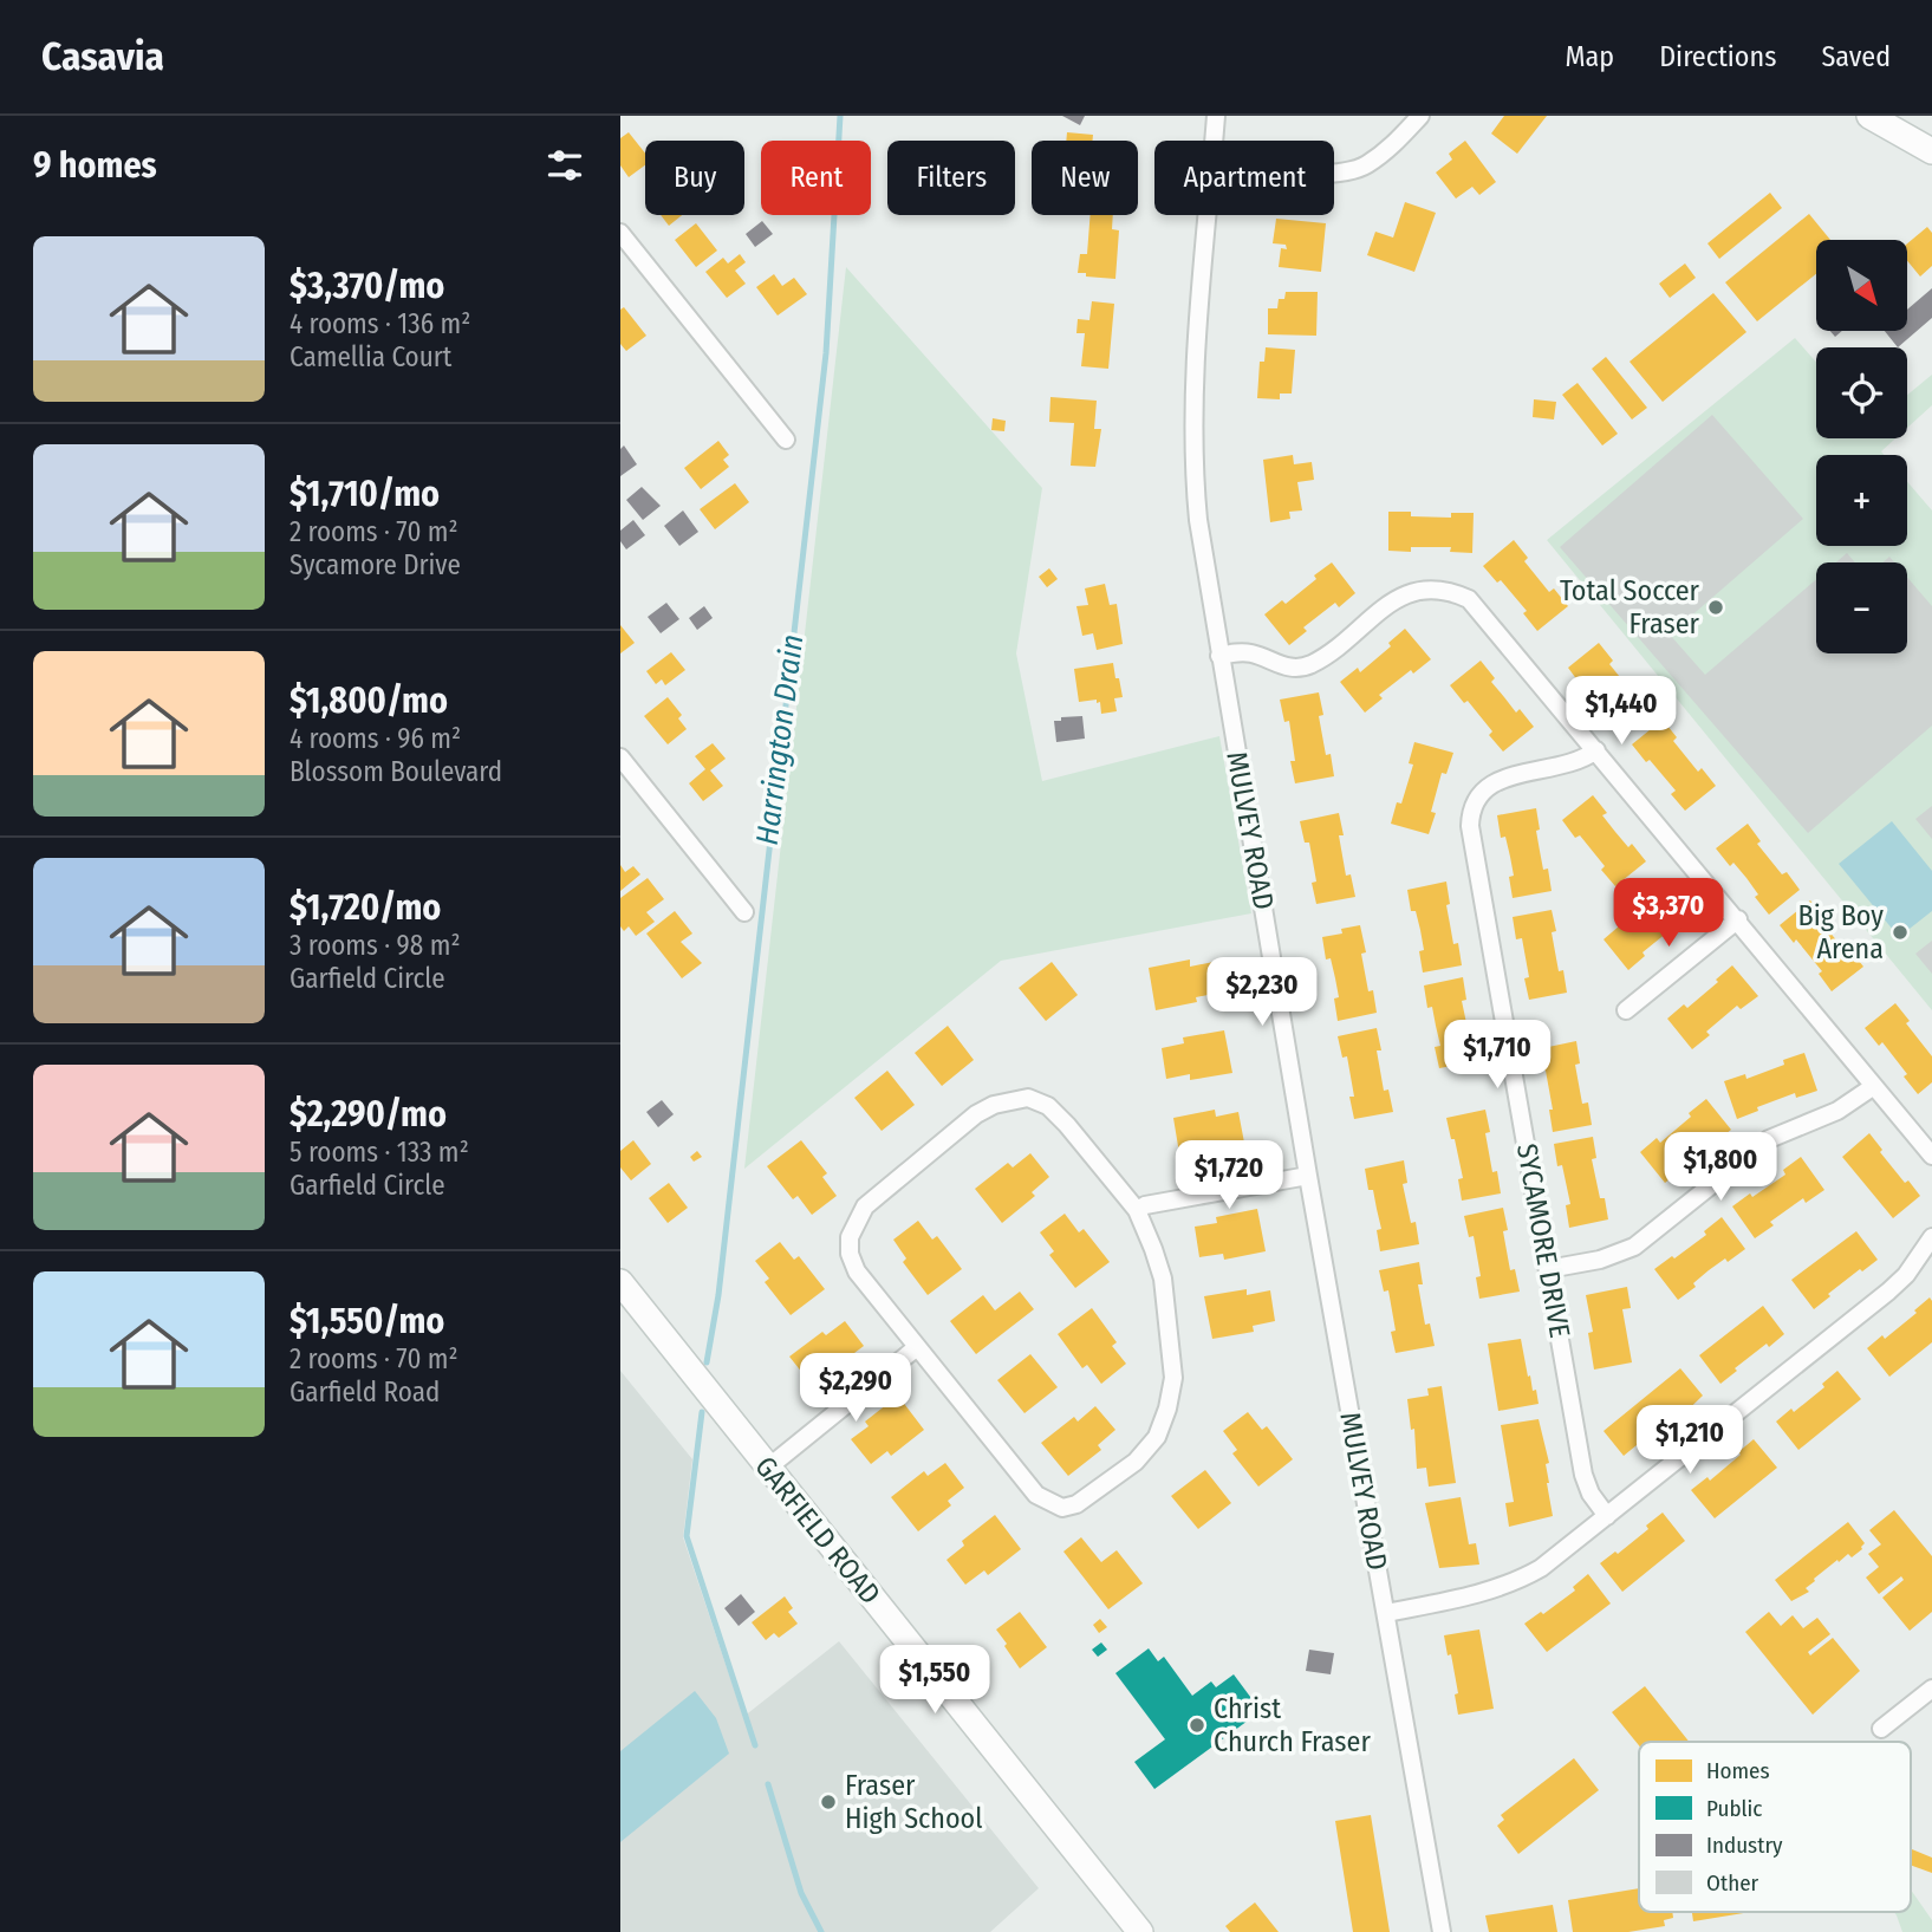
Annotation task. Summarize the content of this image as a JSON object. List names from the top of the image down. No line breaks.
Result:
{"streets":{"main road":["GARFIELD ROAD"],"street":["MULVEY ROAD","SYCAMORE DRIVE"]},"water":["Harrington Drain"],"places":["Total Soccer Fraser","Big Boy Arena","Christ Church Fraser","Fraser High School"],"legend":["Homes","Public","Industry","Other"],"north":"bottom right","page":{"header":"Casavia","nav":["Map","Directions","Saved"],"heading":"9 homes","chip":["Buy","Rent","Filters","New","Apartment"],"list":[{"name":"$3,370/mo","note":"4 rooms · 136 m² · Camellia Court"},{"name":"$1,710/mo","note":"2 rooms · 70 m² · Sycamore Drive"},{"name":"$1,800/mo","note":"4 rooms · 96 m² · Blossom Boulevard"},{"name":"$1,720/mo","note":"3 rooms · 98 m² · Garfield Circle"},{"name":"$2,290/mo","note":"5 rooms · 133 m² · Garfield Circle"},{"name":"$1,550/mo","note":"2 rooms · 70 m² · Garfield Road"}],"map_buttons":["+","−"],"price":["$1,440","$3,370","$2,230","$1,710","$1,800","$1,720","$2,290","$1,210","$1,550"]}}
